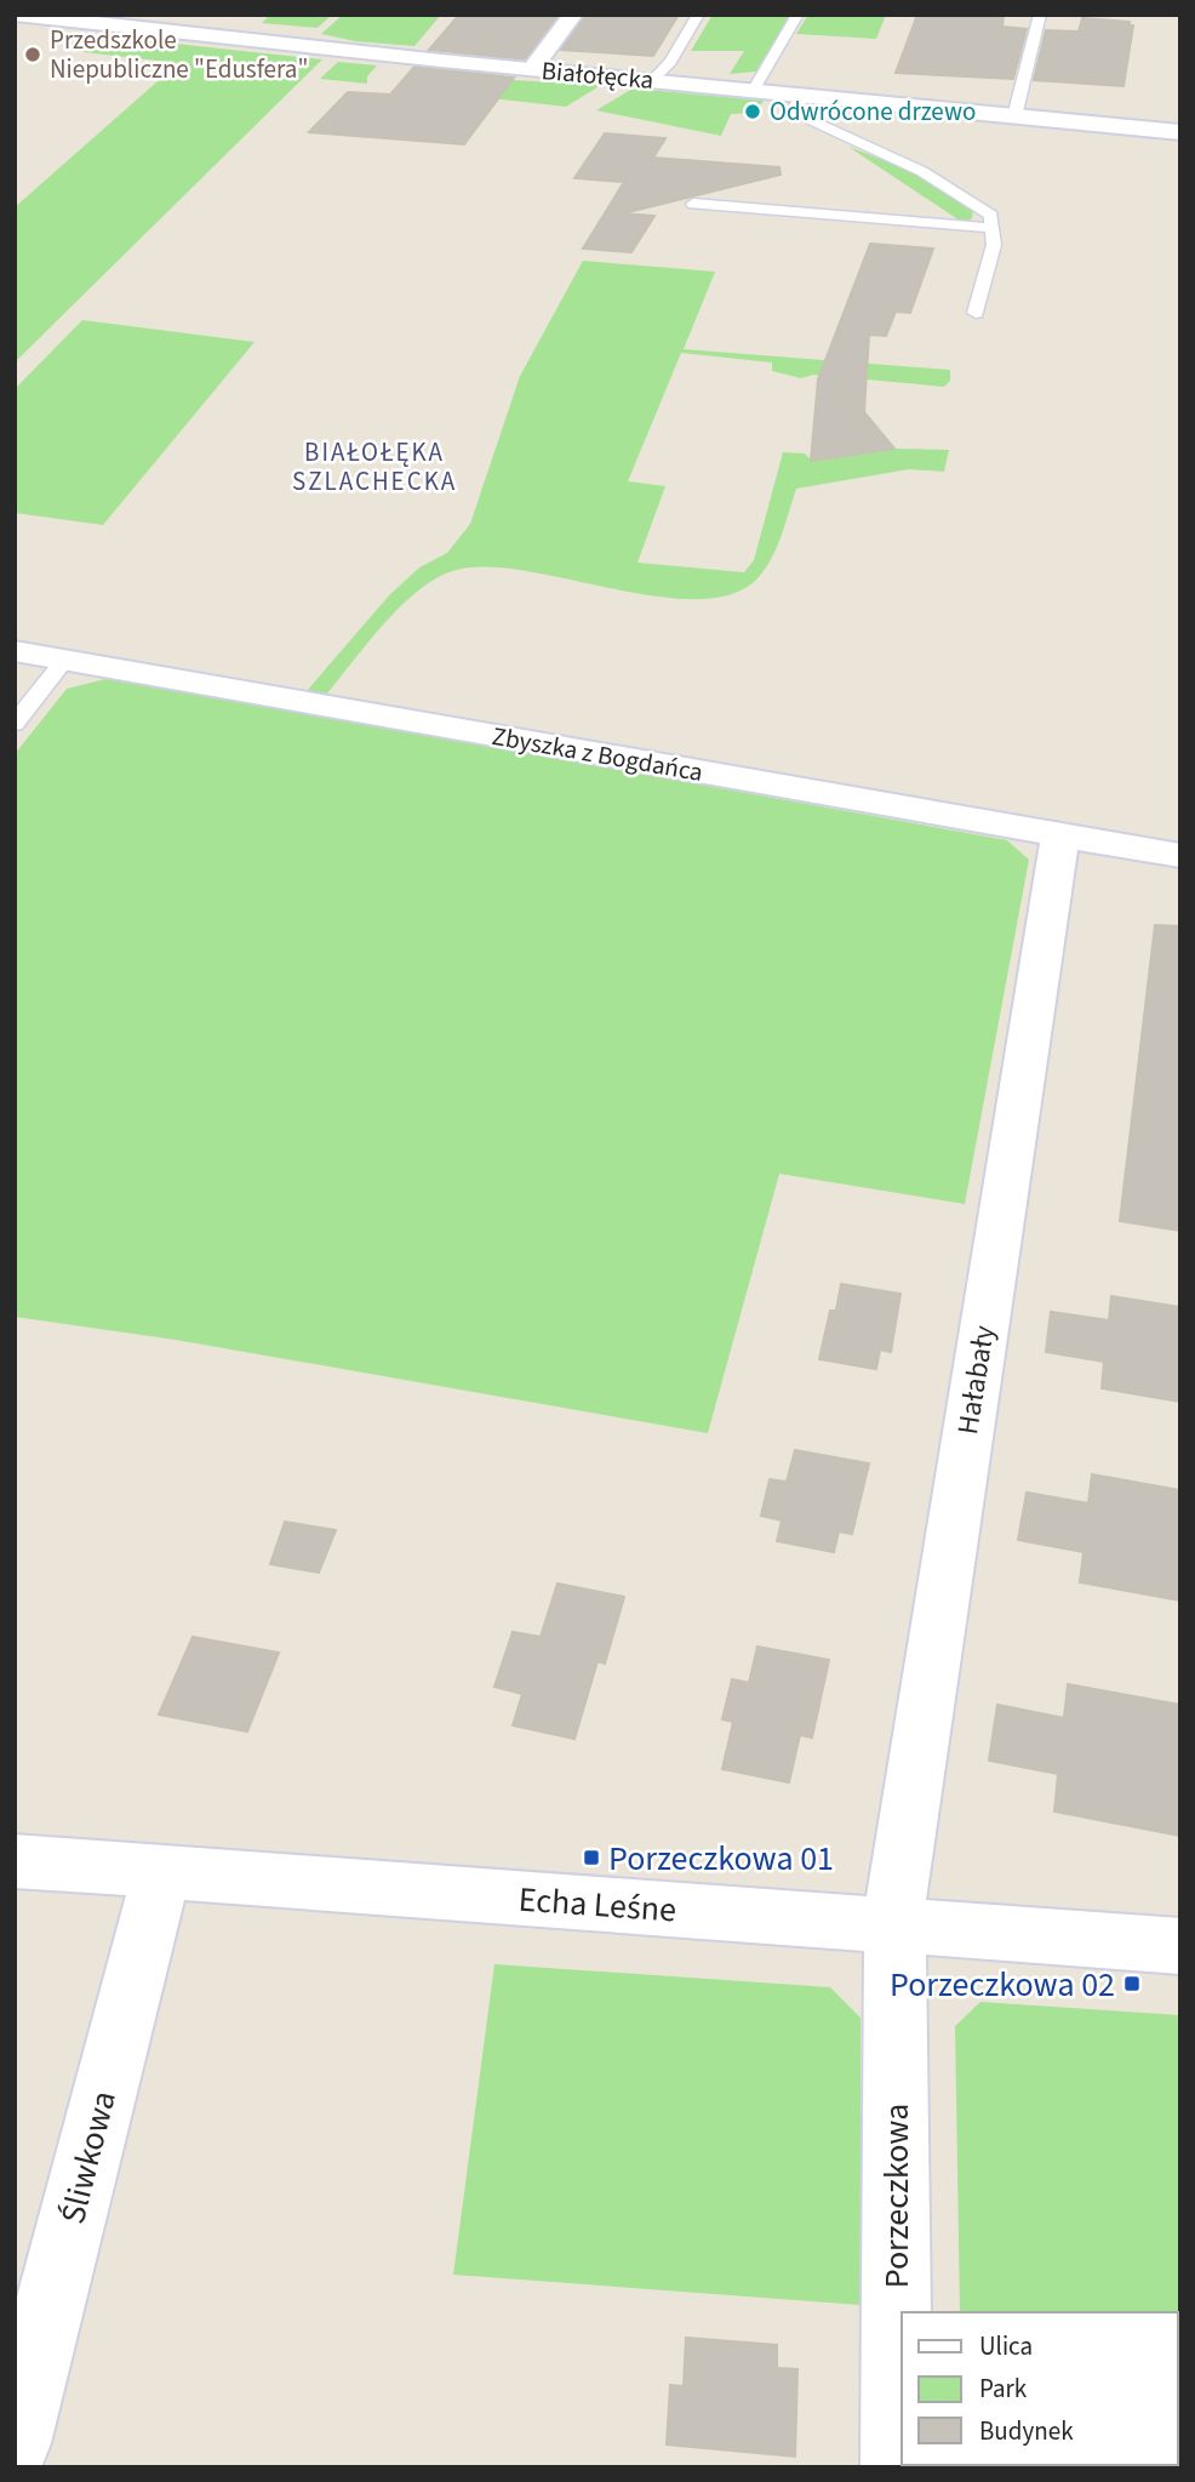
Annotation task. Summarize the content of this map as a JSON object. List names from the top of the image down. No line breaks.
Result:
{"streets":{"street":["Białołęcka","Zbyszka z Bogdańca","Hałabały","Echa Leśne","Śliwkowa","Porzeczkowa"]},"crossings":[["Zbyszka z Bogdańca","Hałabały"],["Hałabały","Echa Leśne"],["Hałabały","Porzeczkowa"],["Echa Leśne","Śliwkowa"],["Echa Leśne","Porzeczkowa"]],"districts":["BIAŁOŁĘKA SZLACHECKA"],"places":{"other":["Przedszkole Niepubliczne \"Edusfera\"","Odwrócone drzewo"],"transit":["Porzeczkowa 01","Porzeczkowa 02"]},"legend":["Ulica","Park","Budynek"]}
